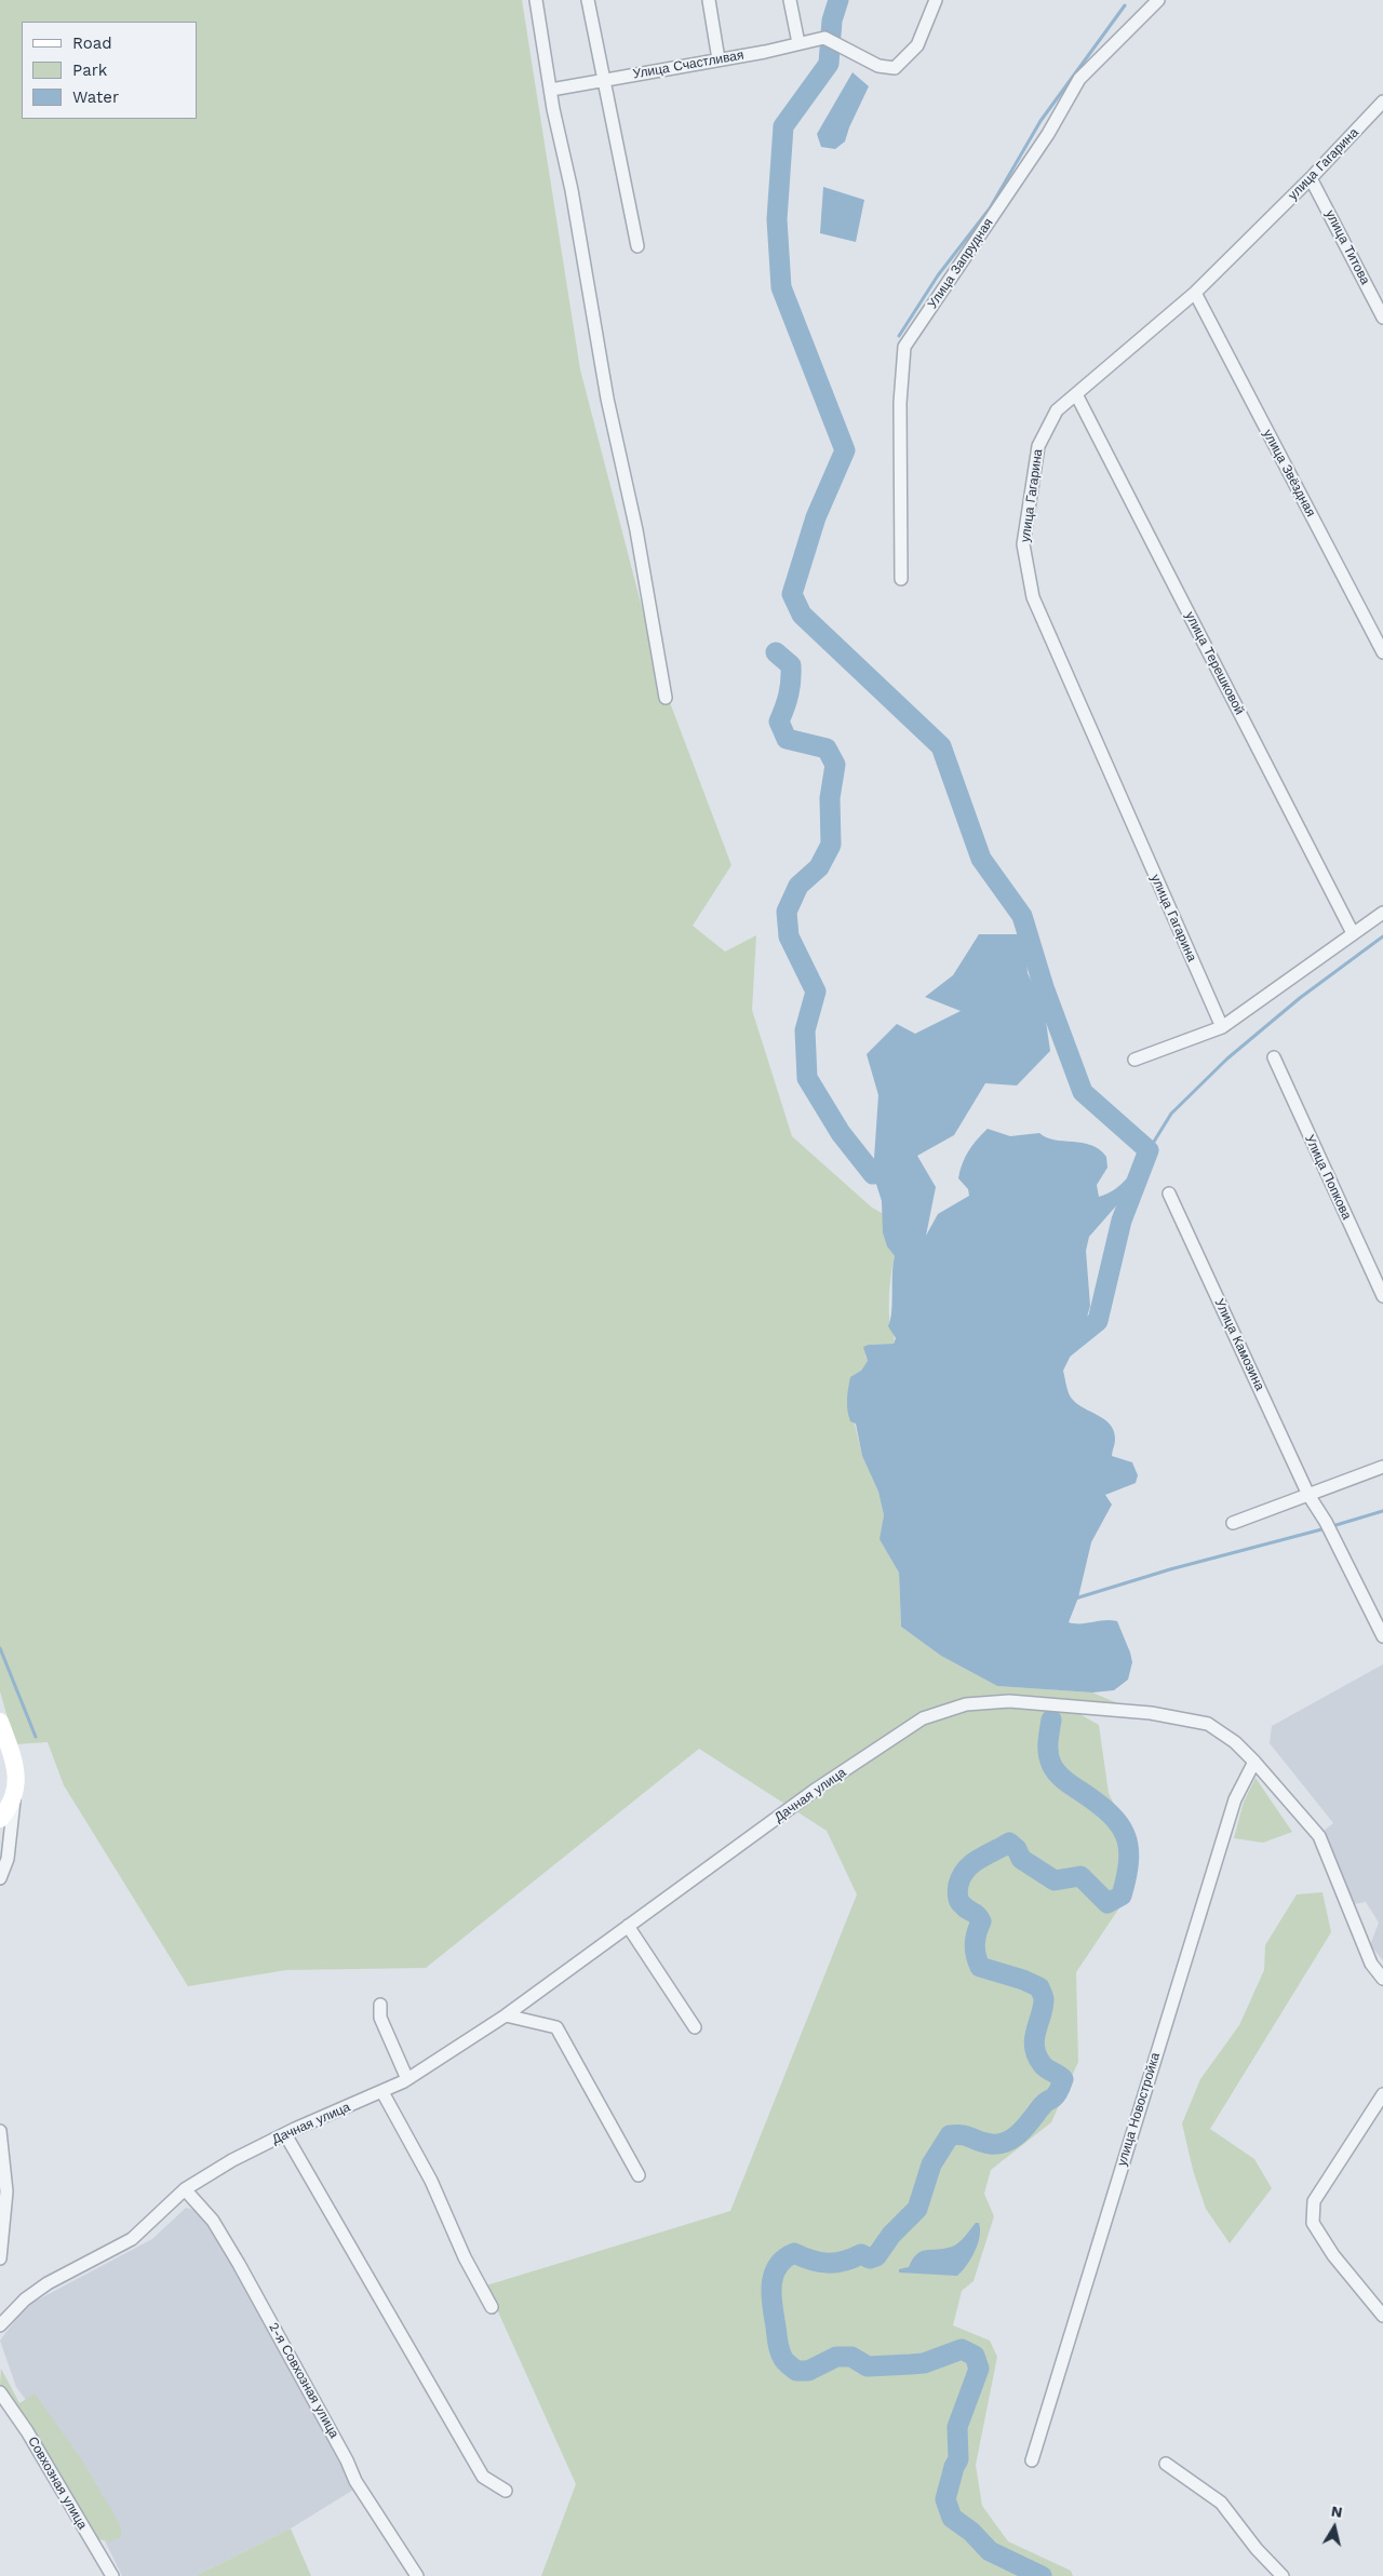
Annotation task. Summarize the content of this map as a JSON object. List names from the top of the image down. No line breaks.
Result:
{"streets":{"street":["Улица Счастливая","улица Гагарина","улица Титова","Улица Запрудная","улица Звёздная","улица Терешковой","Улица Попкова","Улица Камозина","Дачная улица","улица Новостройка","2-я Совхозная улица","Совхозная улица"]},"crossings":[["улица Гагарина","улица Титова"],["улица Гагарина","улица Звёздная"],["улица Гагарина","улица Терешковой"],["Дачная улица","улица Новостройка"],["Дачная улица","2-я Совхозная улица"]],"legend":["Road","Park","Water"],"north":"top"}
